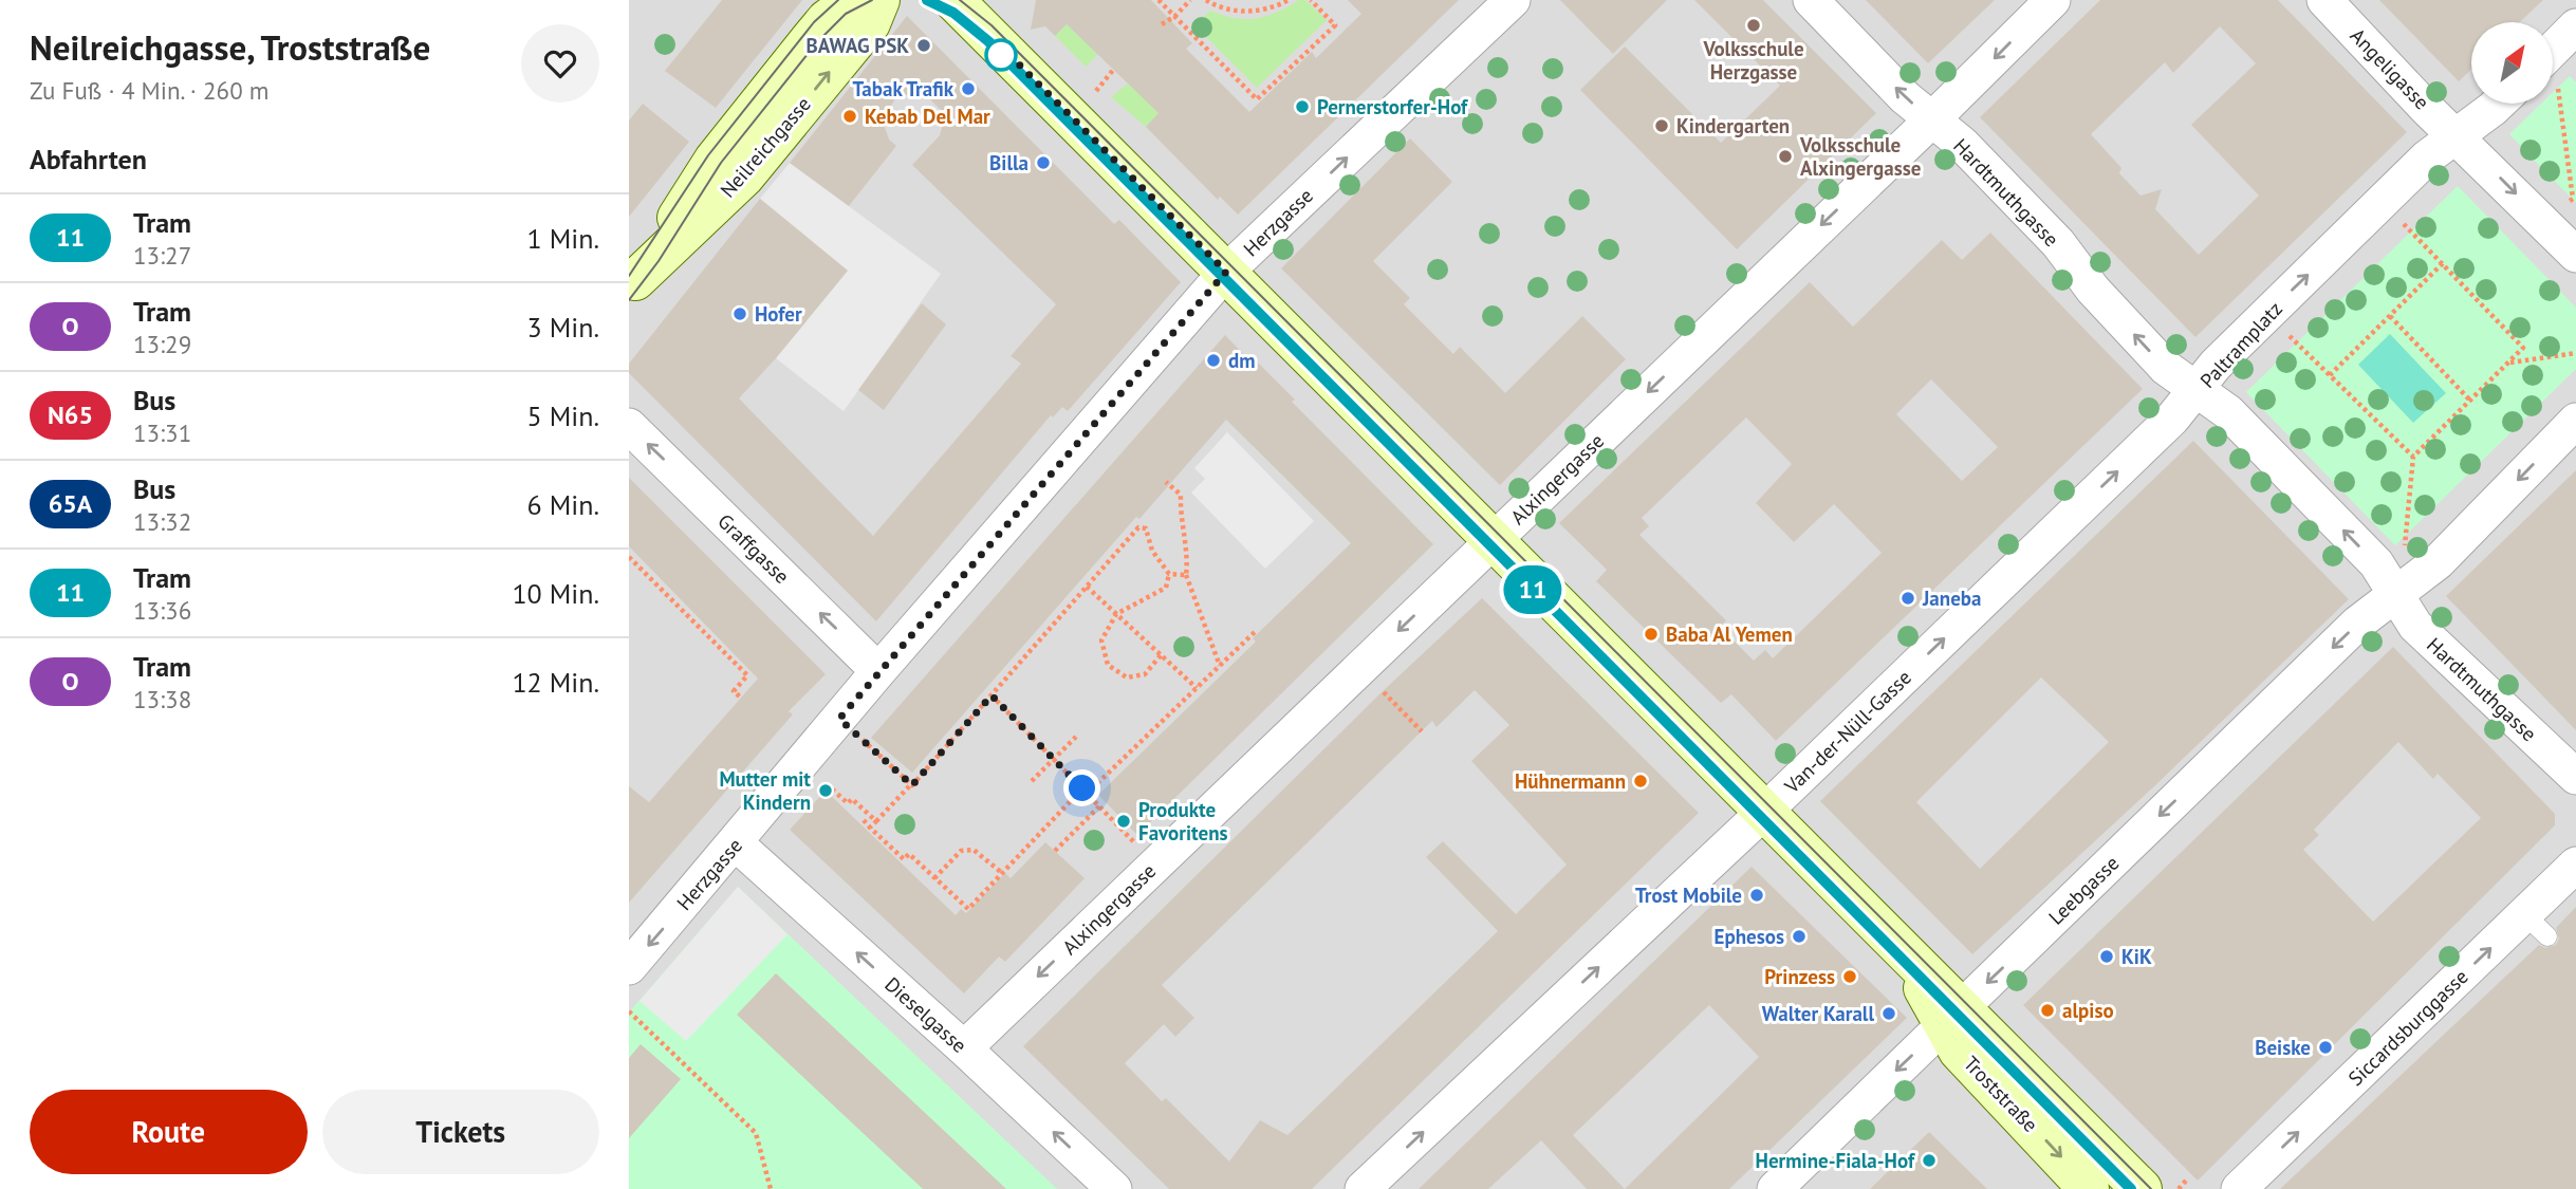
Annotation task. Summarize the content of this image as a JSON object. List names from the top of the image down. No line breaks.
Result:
{"streets":{"street":["Angeligasse","Neilreichgasse","Hardtmuthgasse","Herzgasse","Paltramplatz","Alxingergasse","Graffgasse","Van-der-Nüll-Gasse","Leebgasse","Dieselgasse","Siccardsburggasse","Troststraße"]},"crossings":[["Angeligasse","Paltramplatz"],["Hardtmuthgasse","Paltramplatz"],["Hardtmuthgasse","Alxingergasse"],["Hardtmuthgasse","Van-der-Nüll-Gasse"],["Hardtmuthgasse","Leebgasse"],["Herzgasse","Graffgasse"],["Herzgasse","Dieselgasse"],["Herzgasse","Troststraße"],["Paltramplatz","Van-der-Nüll-Gasse"],["Paltramplatz","Leebgasse"],["Alxingergasse","Dieselgasse"],["Alxingergasse","Troststraße"],["Van-der-Nüll-Gasse","Troststraße"],["Leebgasse","Troststraße"]],"one_way":["Hardtmuthgasse","Alxingergasse","Graffgasse","Van-der-Nüll-Gasse","Leebgasse","Dieselgasse","Siccardsburggasse"],"places":["Volksschule Herzgasse","BAWAG PSK","Tabak Trafik","Pernerstorfer-Hof","Kebab Del Mar","Kindergarten","Volksschule Alxingergasse","Billa","Hofer","dm","Janeba","Baba Al Yemen","Hühnermann","Mutter mit Kindern","Produkte Favoritens","Trost Mobile","Ephesos","KiK","Prinzess","alpiso","Walter Karall","Beiske","Hermine-Fiala-Hof"],"lines":["tram line 11"],"north":"top right","page":{"heading":[["Neilreichgasse, Troststraße","Zu Fuß · 4 Min. · 260 m"],"Abfahrten"],"on_map":"11","list":[{"mark":"11","name":"Tram","note":"13:27","value":"1 Min."},{"mark":"O","name":"Tram","note":"13:29","value":"3 Min."},{"mark":"N65","name":"Bus","note":"13:31","value":"5 Min."},{"mark":"65A","name":"Bus","note":"13:32","value":"6 Min."},{"mark":"11","name":"Tram","note":"13:36","value":"10 Min."},{"mark":"O","name":"Tram","note":"13:38","value":"12 Min."}],"buttons":["Route","Tickets"]}}
